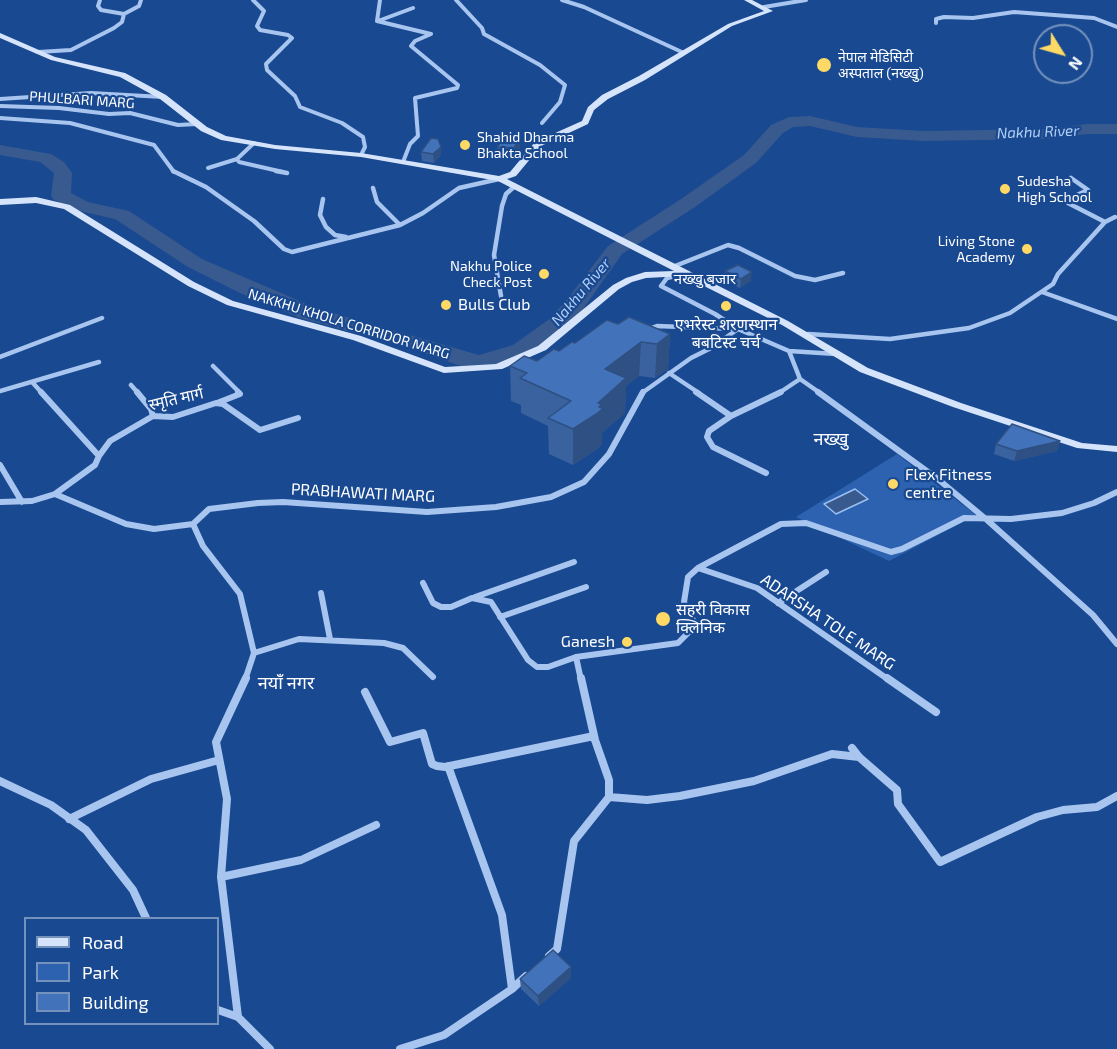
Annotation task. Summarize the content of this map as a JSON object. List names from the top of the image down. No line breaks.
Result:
{"streets":{"street":["PHULBARI MARG","NAKKHU KHOLA CORRIDOR MARG","स्मृति मार्ग","PRABHAWATI MARG","ADARSHA TOLE MARG"]},"crossings":[["स्मृति मार्ग","PRABHAWATI MARG"]],"districts":["नख्खु बजार","नख्खु","नयाँ नगर"],"water":["Nakhu River"],"places":["नेपाल मेडिसिटी अस्पताल (नख्खु)","Shahid Dharma Bhakta School","Sudesha High School","Living Stone Academy","Nakhu Police Check Post","Bulls Club","एभरेस्ट शरणस्थान बबटिस्ट चर्च","Flex Fitness centre","सहरी विकास क्लिनिक","Ganesh"],"legend":["Road","Park","Building"],"north":"bottom right"}
